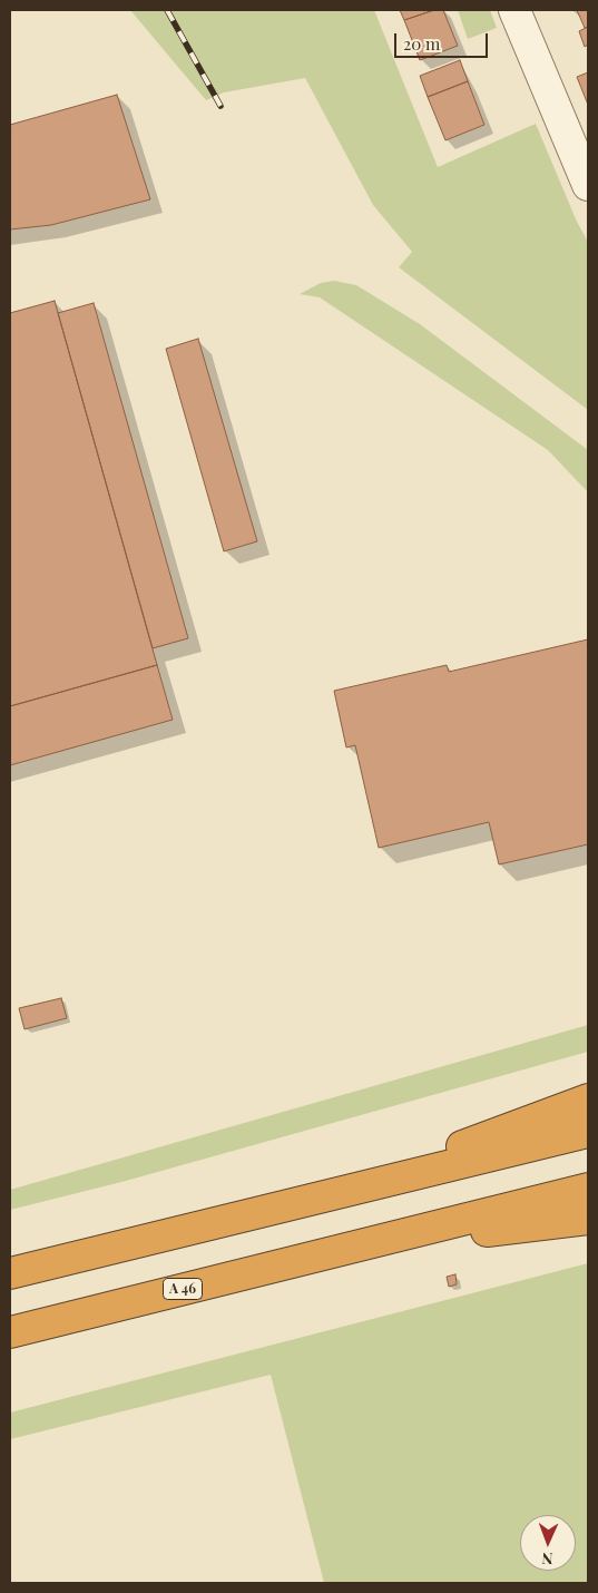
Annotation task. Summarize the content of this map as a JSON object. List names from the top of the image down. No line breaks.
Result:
{"streets":{"highway":["A 46"]},"scale_bar":"20 m","north":"bottom"}
